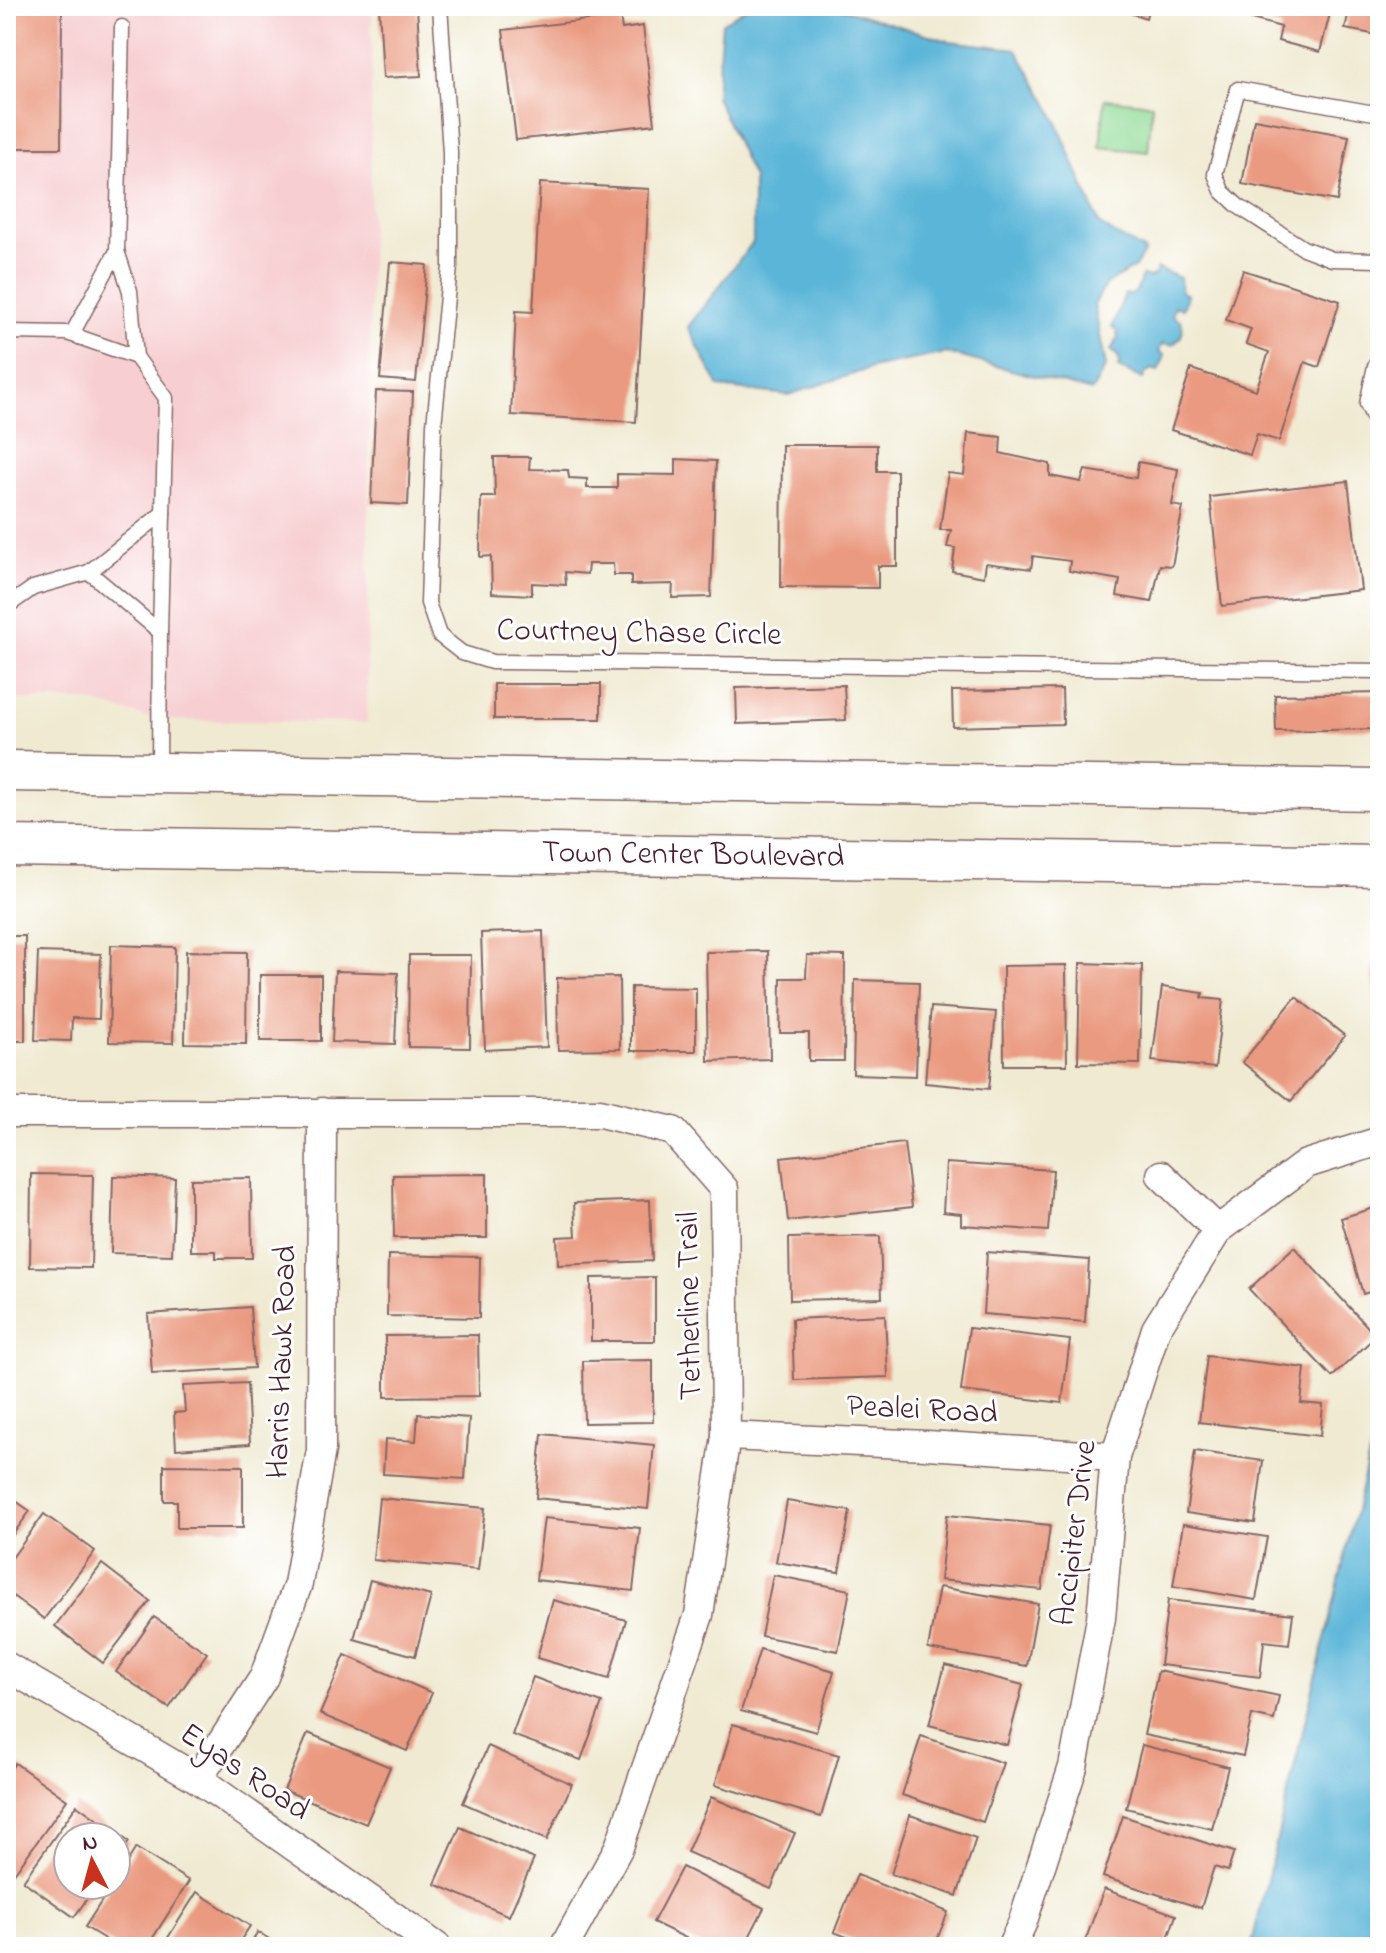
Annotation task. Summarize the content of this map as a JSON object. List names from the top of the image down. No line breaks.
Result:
{"streets":{"main road":["Town Center Boulevard"],"street":["Tetherline Trail","Harris Hawk Road","Pealei Road","Accipiter Drive","Eyas Road"],"lane":["Courtney Chase Circle"]},"crossings":[["Tetherline Trail","Harris Hawk Road"],["Tetherline Trail","Pealei Road"],["Harris Hawk Road","Eyas Road"],["Pealei Road","Accipiter Drive"]],"north":"top"}
